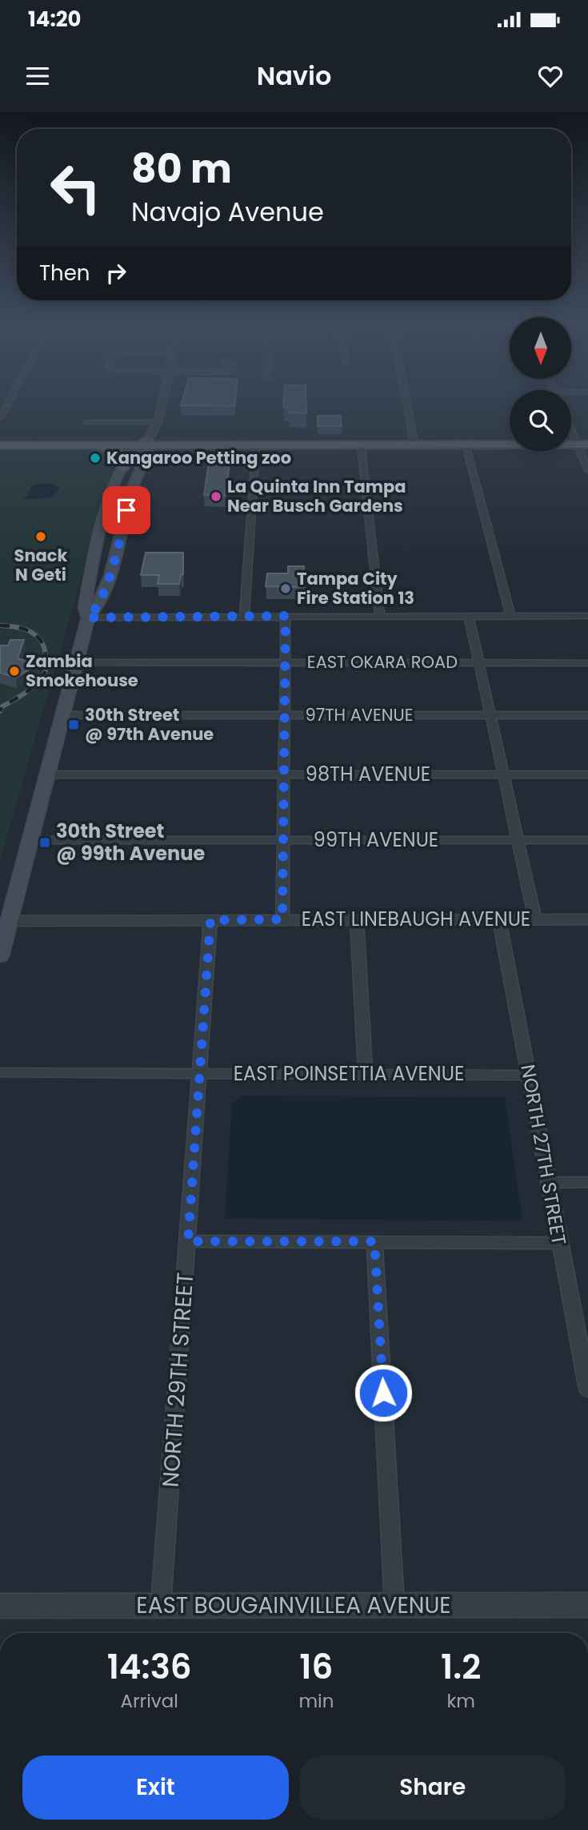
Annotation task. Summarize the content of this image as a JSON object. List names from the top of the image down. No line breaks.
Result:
{"streets":{"street":["EAST OKARA ROAD","97TH AVENUE","98TH AVENUE","99TH AVENUE","EAST LINEBAUGH AVENUE","EAST POINSETTIA AVENUE","NORTH 27TH STREET","NORTH 29TH STREET","EAST BOUGAINVILLEA AVENUE"]},"crossings":[["EAST LINEBAUGH AVENUE","NORTH 27TH STREET"],["EAST LINEBAUGH AVENUE","NORTH 29TH STREET"],["EAST POINSETTIA AVENUE","NORTH 27TH STREET"],["EAST POINSETTIA AVENUE","NORTH 29TH STREET"],["NORTH 29TH STREET","EAST BOUGAINVILLEA AVENUE"]],"places":{"other":["Kangaroo Petting zoo","La Quinta Inn Tampa Near Busch Gardens","Snack N Geti","Tampa City Fire Station 13","Zambia Smokehouse"],"transit":["30th Street @ 97th Avenue","30th Street @ 99th Avenue"]},"north":"bottom","page":{"status":"14:20","header":"Navio","turn":["80 m","Navajo Avenue"],"then":"Then","eta":["14:36","Arrival","16","min","1.2","km"],"buttons":["Exit","Share"]}}
